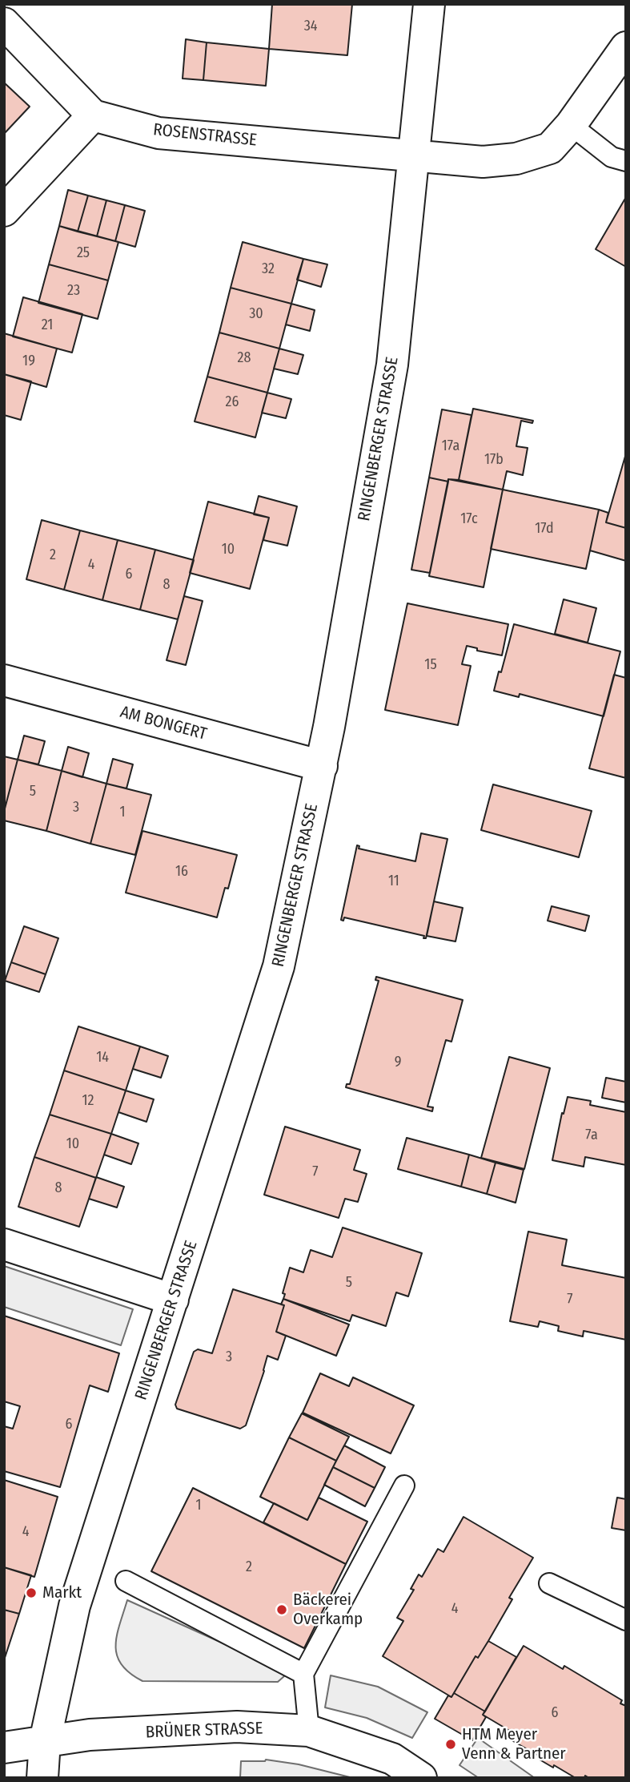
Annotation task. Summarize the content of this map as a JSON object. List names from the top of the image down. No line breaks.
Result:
{"streets":{"street":["ROSENSTRASSE","RINGENBERGER STRASSE","AM BONGERT","BRÜNER STRASSE"]},"crossings":[["ROSENSTRASSE","RINGENBERGER STRASSE"],["RINGENBERGER STRASSE","AM BONGERT"],["RINGENBERGER STRASSE","BRÜNER STRASSE"]],"places":["Markt","Bäckerei Overkamp","HTM Meyer Venn & Partner"],"house_numbers":["34","25","32","23","30","21","28","19","26","17a","17b","17c","17d","10","2","4","6","8","15","5","3","1","16","11","14","9","12","7a","10","7","8","5","7","3","6","1","4","2","4","6"]}
